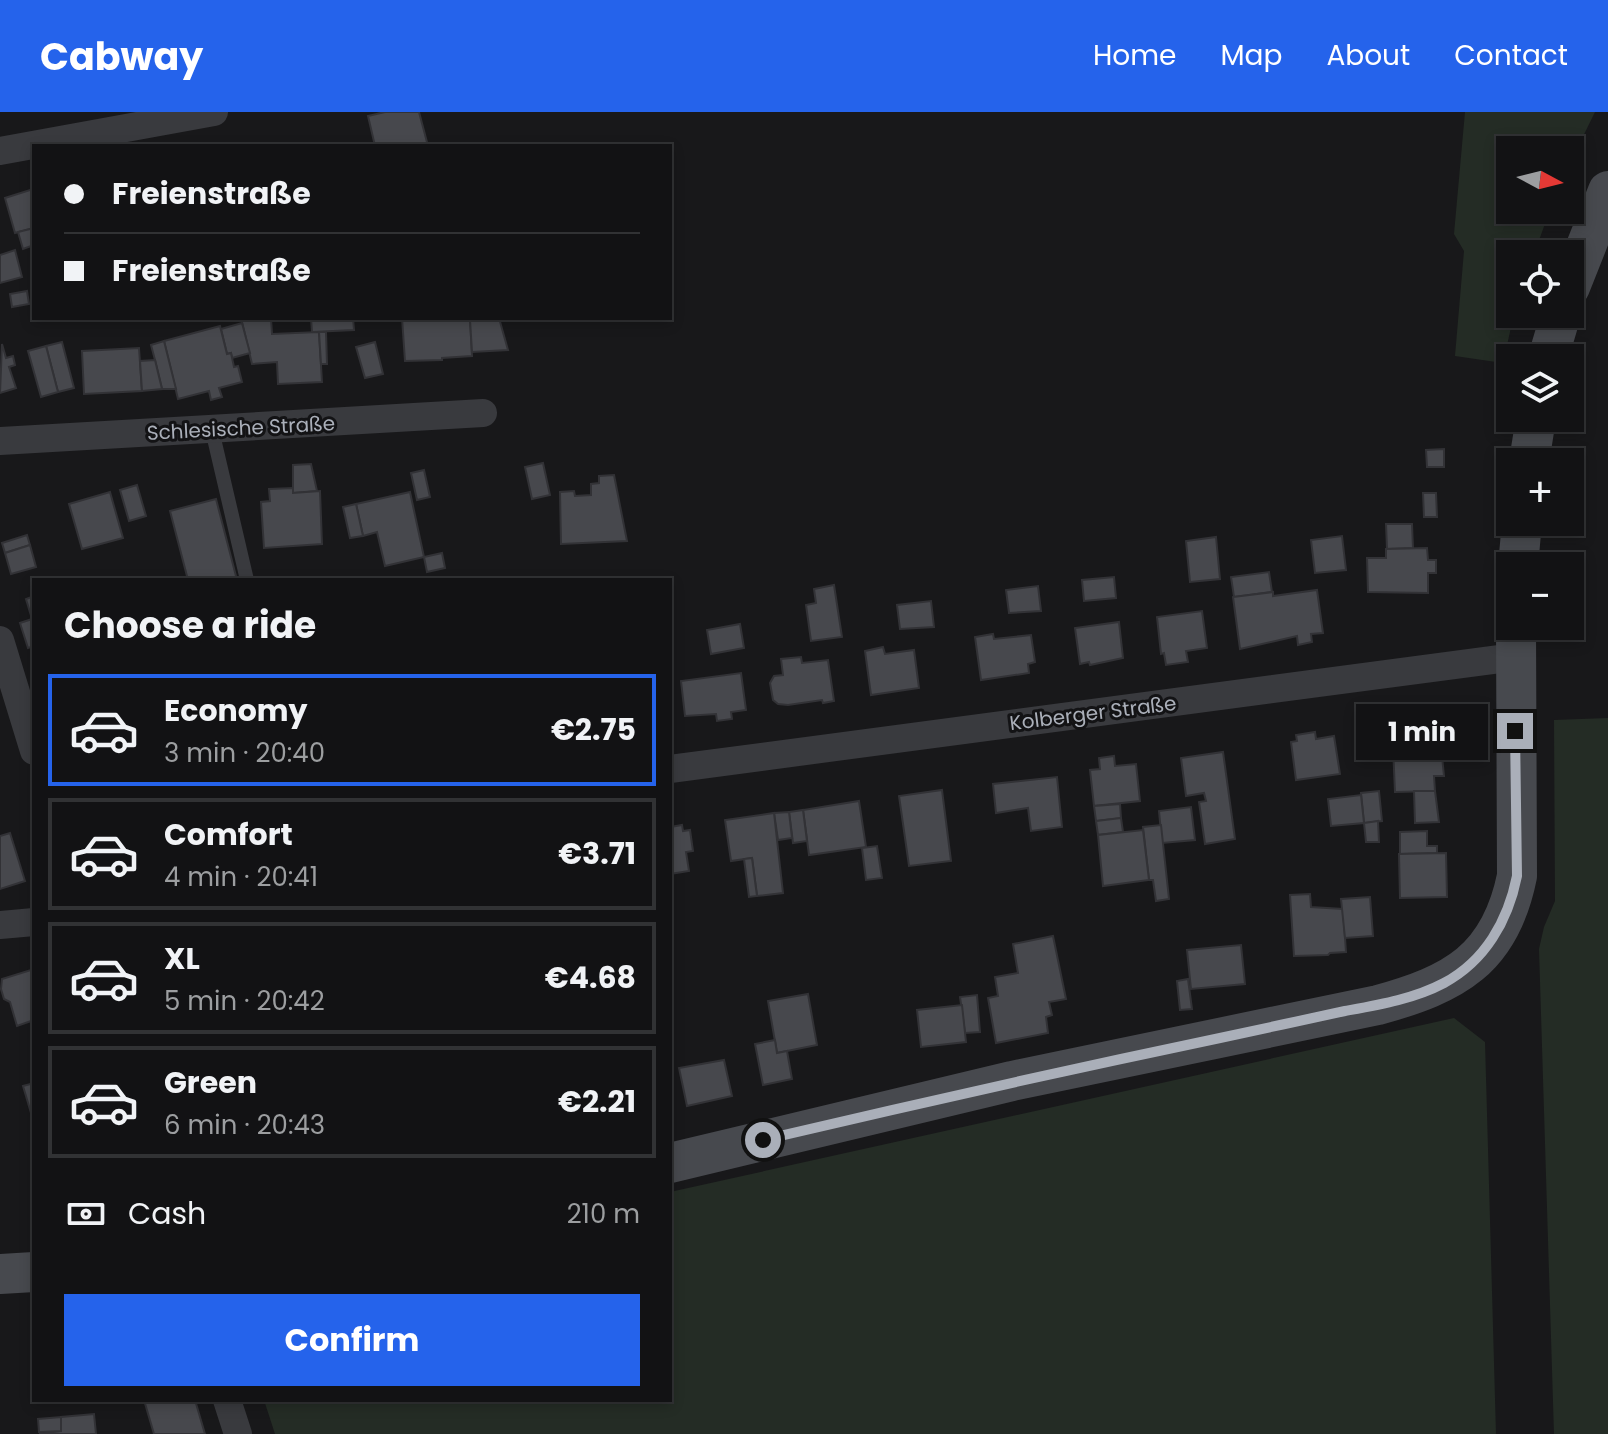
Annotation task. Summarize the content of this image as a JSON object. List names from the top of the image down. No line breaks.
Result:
{"streets":{"street":["Schlesische Straße","Kolberger Straße"]},"north":"right","page":{"header":"Cabway","nav":["Home","Map","About","Contact"],"map_buttons":["+","−"],"banner":["Freienstraße","Freienstraße"],"heading":"Choose a ride","list":[{"name":"Economy","note":"3 min · 20:40","value":"€2.75"},{"name":"Comfort","note":"4 min · 20:41","value":"€3.71"},{"name":"XL","note":"5 min · 20:42","value":"€4.68"},{"name":"Green","note":"6 min · 20:43","value":"€2.21"}],"bubble":"1 min","pay":["Cash","210 m"],"buttons":"Confirm"}}
